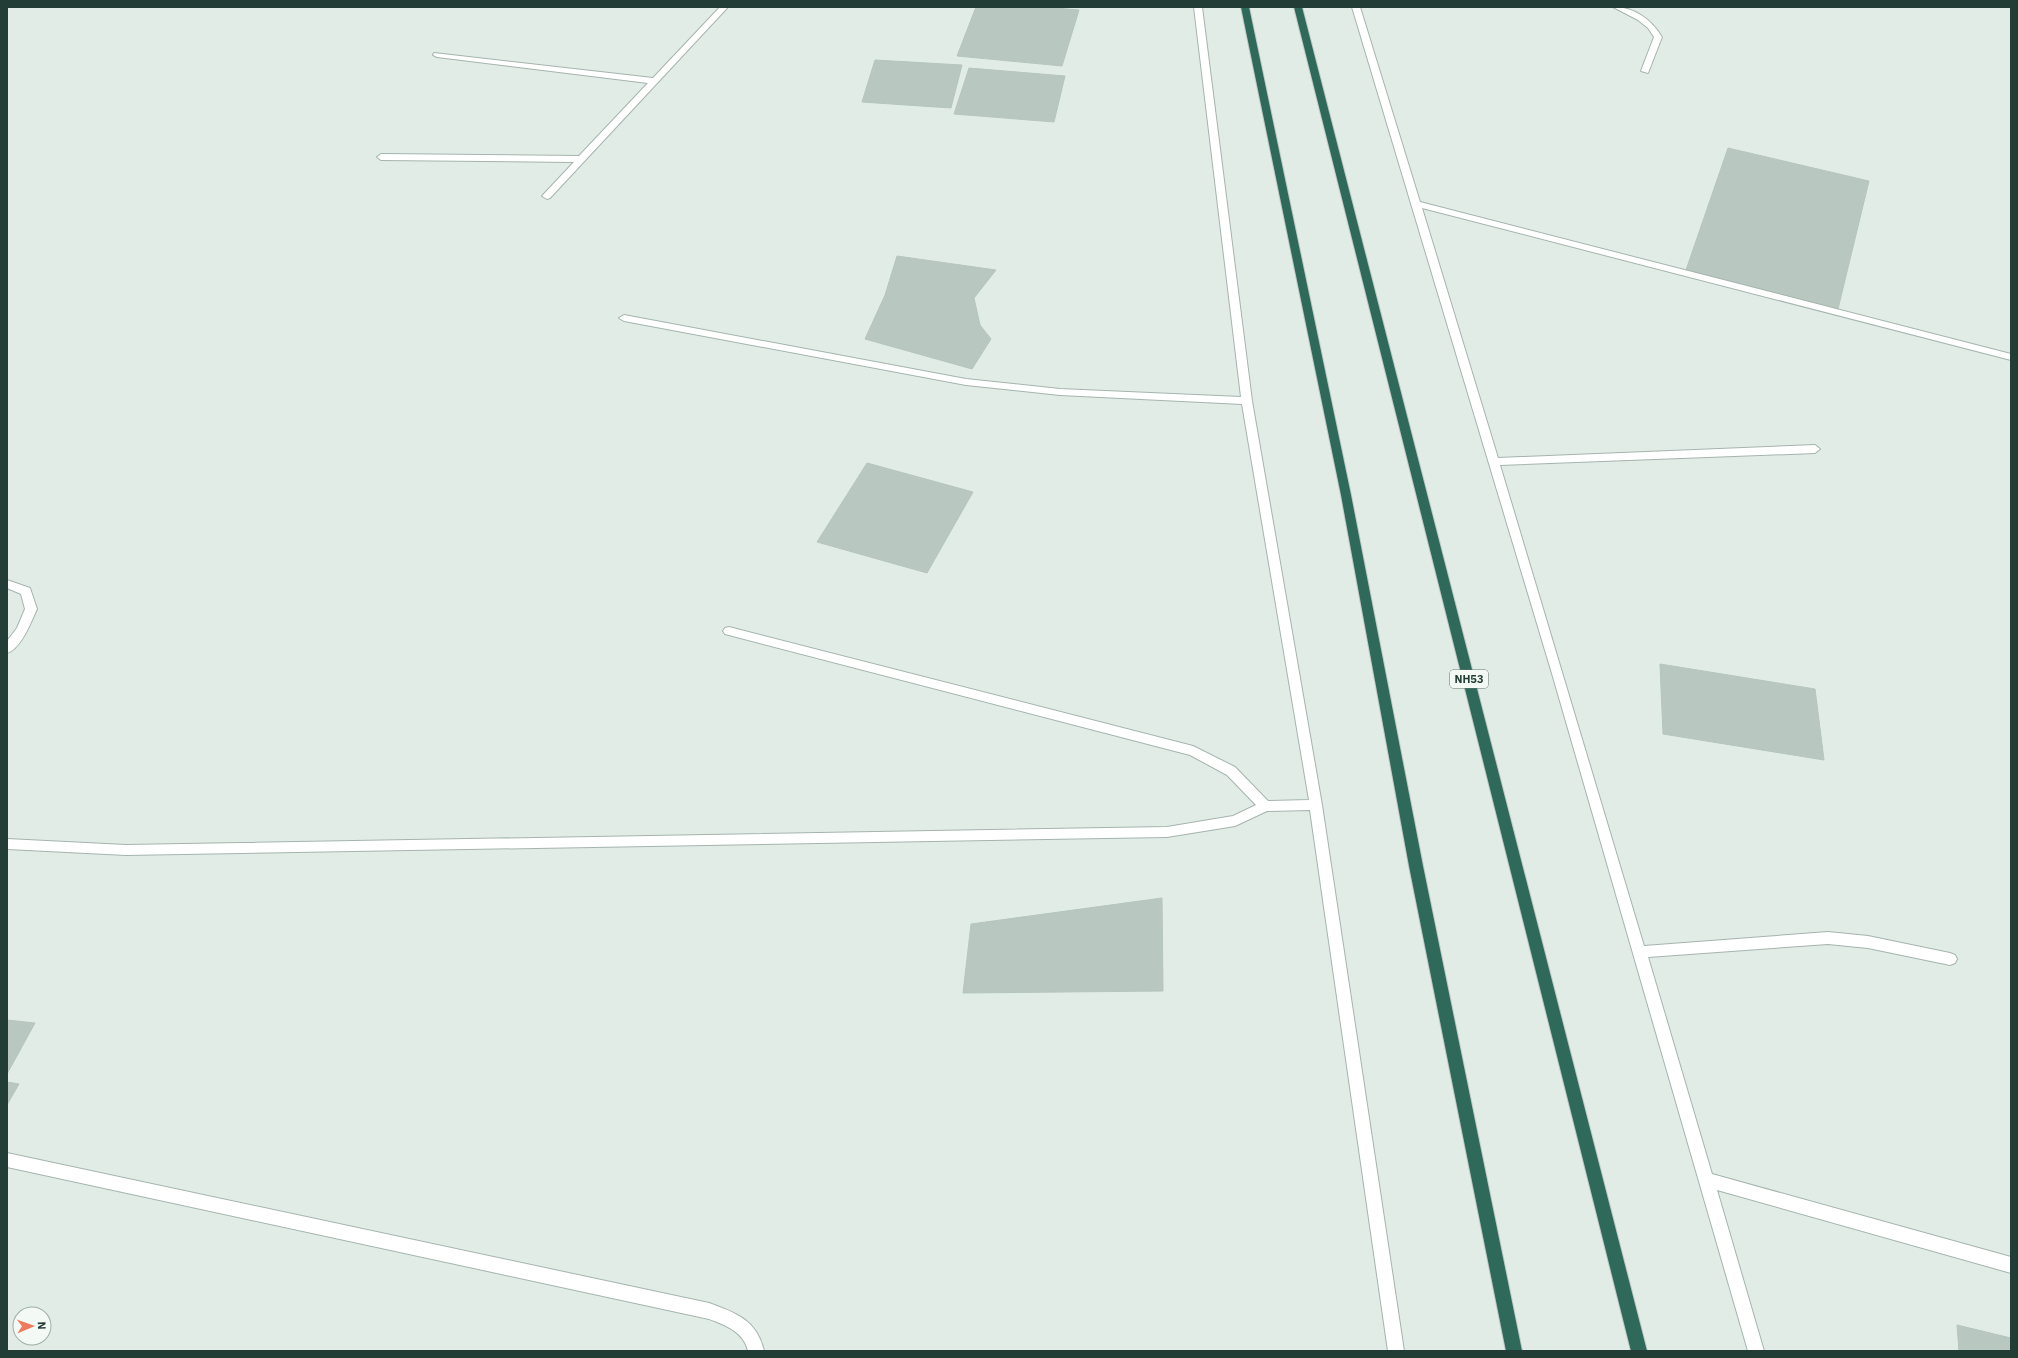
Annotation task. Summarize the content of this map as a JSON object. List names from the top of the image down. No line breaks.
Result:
{"streets":{"highway":["NH53"]},"north":"right"}
